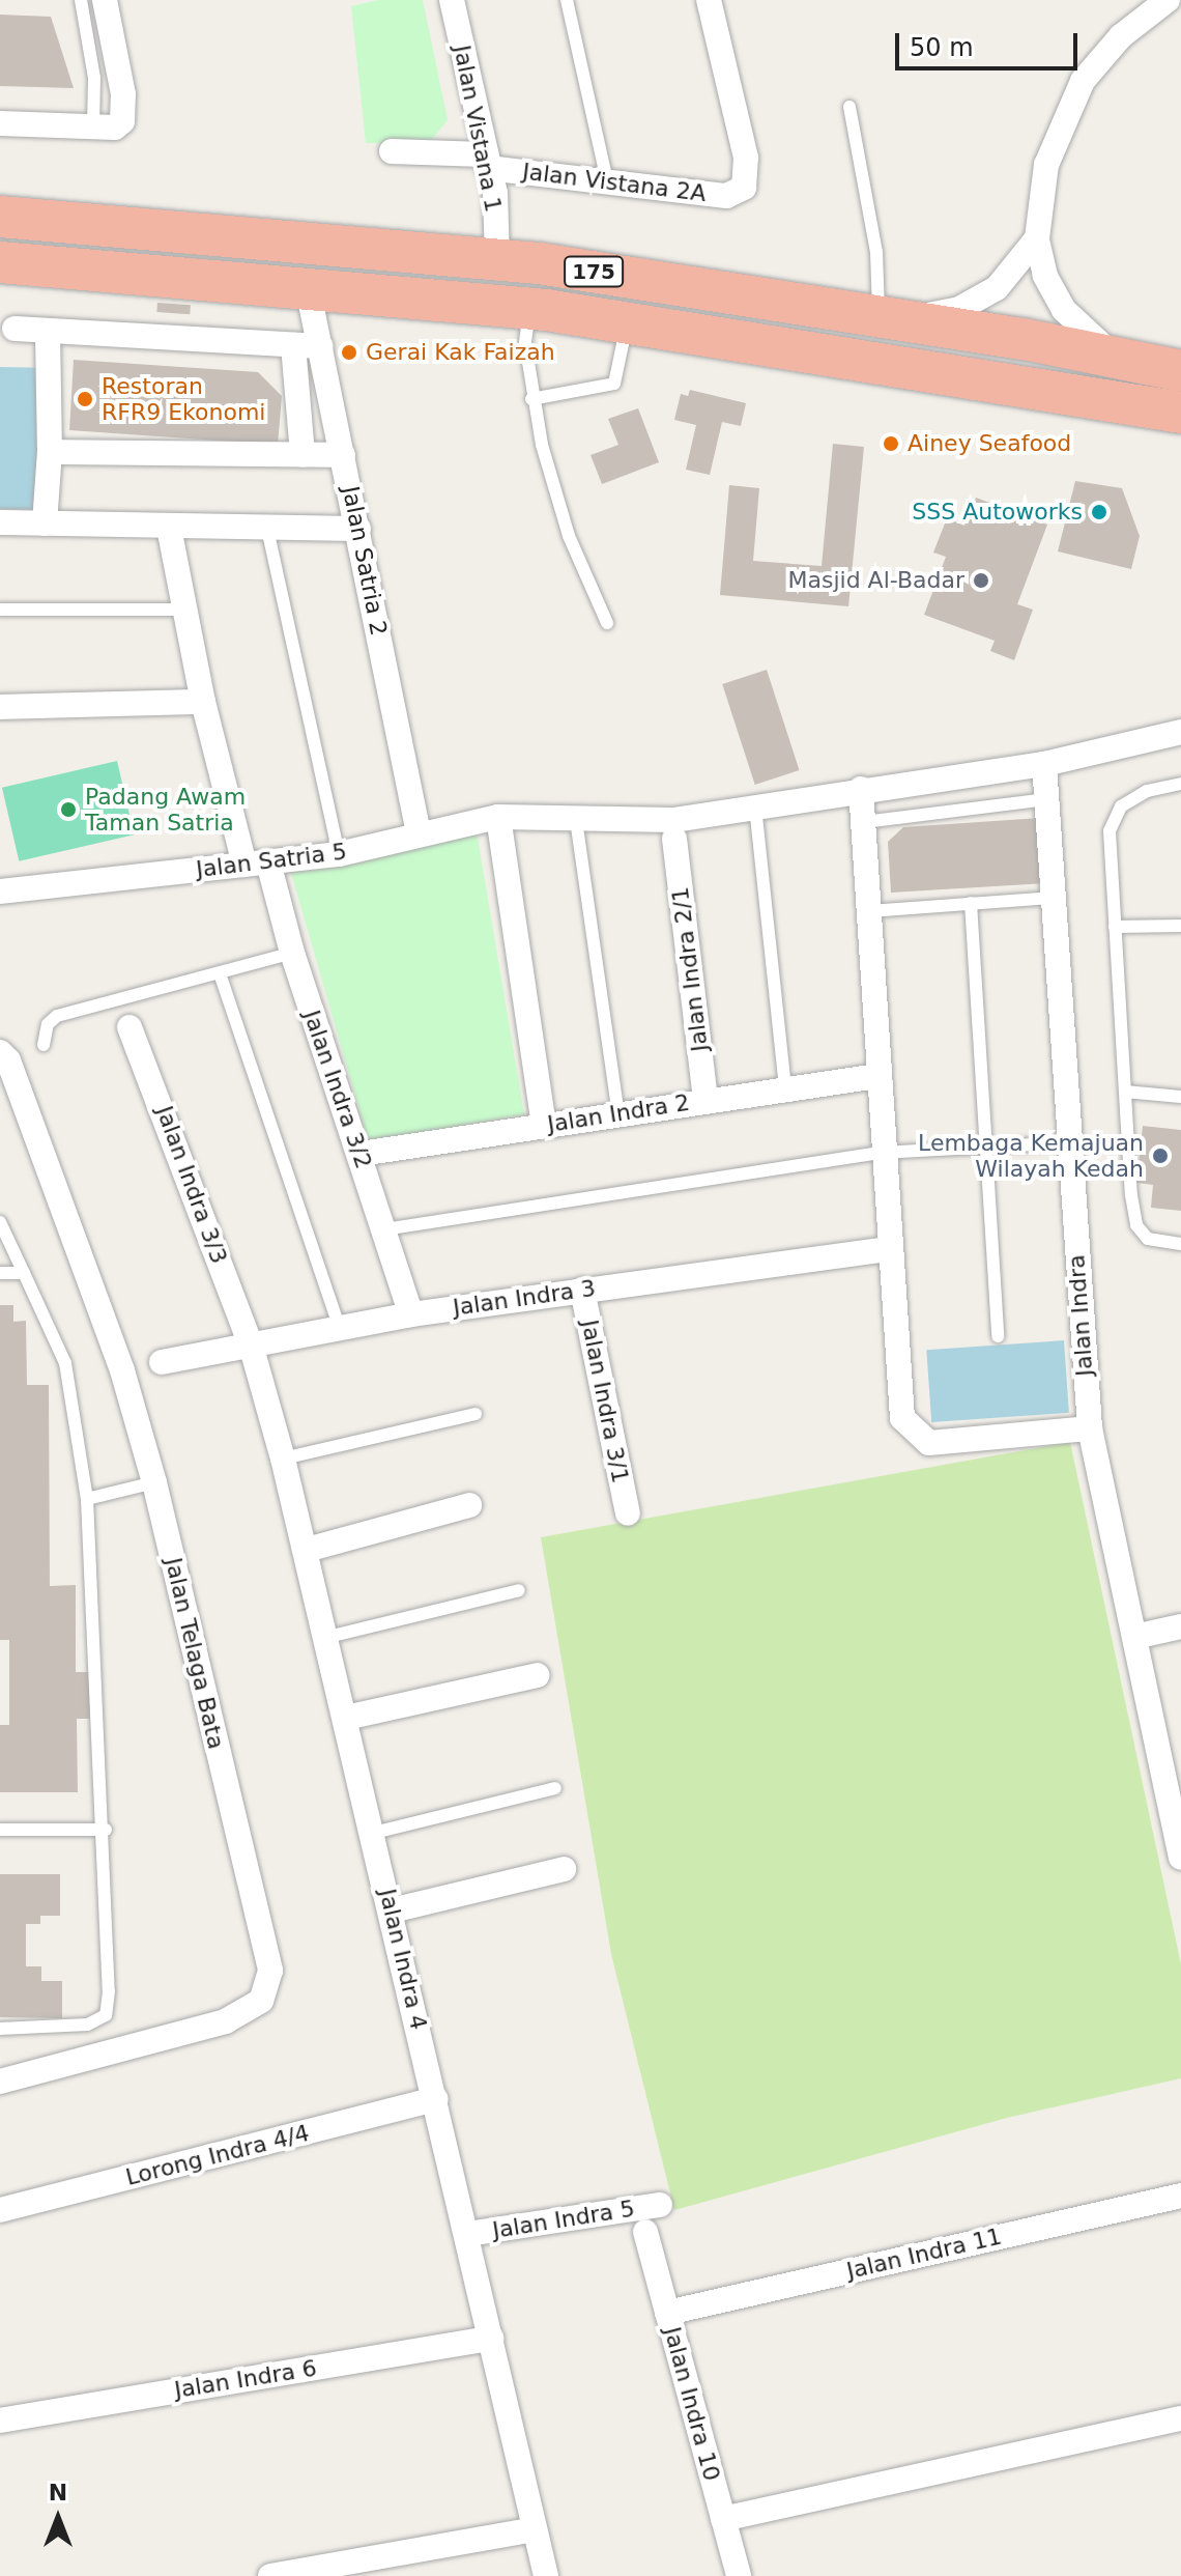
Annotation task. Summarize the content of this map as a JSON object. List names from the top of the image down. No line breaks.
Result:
{"streets":{"highway":["175"],"street":["Jalan Vistana 1","Jalan Vistana 2A","Jalan Satria 2","Jalan Satria 5","Jalan Indra 2/1","Jalan Indra 3/2","Jalan Indra 2","Jalan Indra 3/3","Jalan Indra 3","Jalan Indra","Jalan Indra 3/1","Jalan Telaga Bata","Jalan Indra 4","Lorong Indra 4/4","Jalan Indra 5","Jalan Indra 11","Jalan Indra 6","Jalan Indra 10"]},"crossings":[["Jalan Vistana 1","Jalan Vistana 2A"],["Jalan Vistana 1","175"],["175","Jalan Satria 2"],["Jalan Satria 2","Jalan Satria 5"],["Jalan Satria 5","Jalan Indra 3/2"],["Jalan Satria 5","Jalan Indra"],["Jalan Indra 2/1","Jalan Indra 2"],["Jalan Indra 3/2","Jalan Indra 2"],["Jalan Indra 3/2","Jalan Indra 3"],["Jalan Indra 3/3","Jalan Indra 3"],["Jalan Indra 3/3","Jalan Indra 4"],["Jalan Indra 3","Jalan Indra 3/1"],["Jalan Indra 3","Jalan Indra 4"],["Jalan Indra 4","Lorong Indra 4/4"],["Jalan Indra 4","Jalan Indra 5"],["Jalan Indra 4","Jalan Indra 6"],["Jalan Indra 11","Jalan Indra 10"]],"places":["Gerai Kak Faizah","Restoran RFR9 Ekonomi","Ainey Seafood","SSS Autoworks","Masjid Al-Badar","Padang Awam Taman Satria","Lembaga Kemajuan Wilayah Kedah"],"scale_bar":"50 m","north":"top"}
